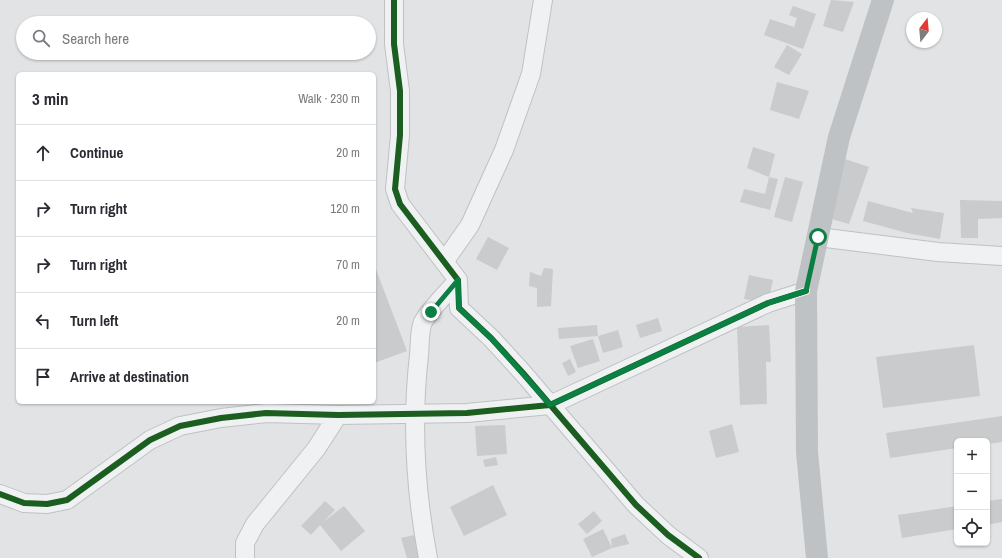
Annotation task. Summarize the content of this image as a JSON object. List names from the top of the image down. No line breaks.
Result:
{"north":"top","page":{"search":"Search here","heading":["3 min","Walk · 230 m"],"list":[["Continue","20 m"],["Turn right","120 m"],["Turn right","70 m"],["Turn left","20 m"],"Arrive at destination"],"map_buttons":["+","−"]}}
